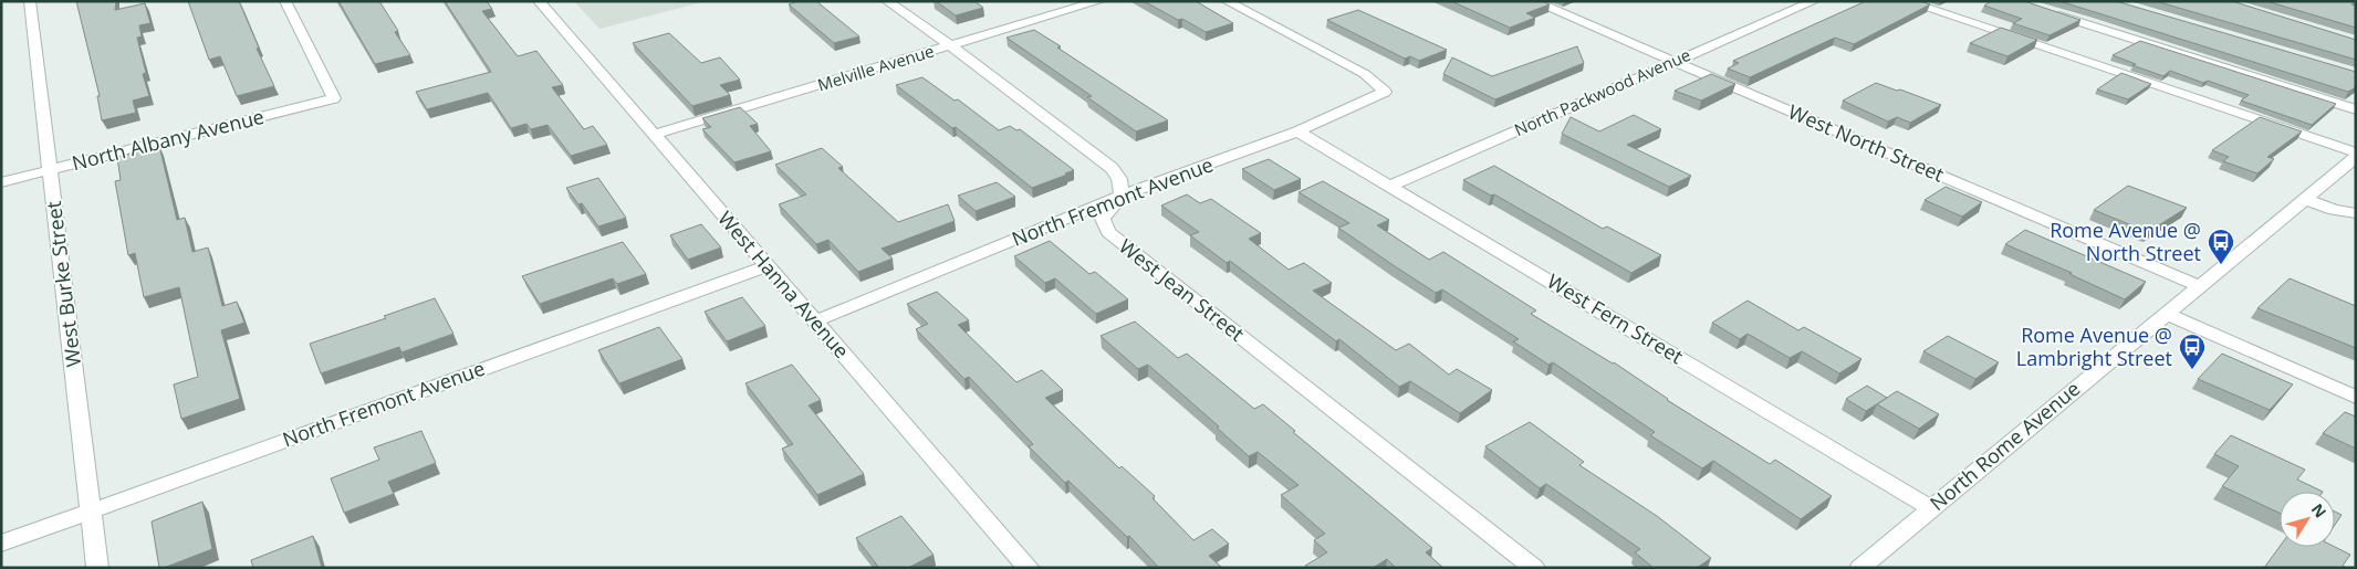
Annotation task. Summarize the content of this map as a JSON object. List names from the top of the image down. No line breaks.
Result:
{"streets":{"street":["Melville Avenue","North Packwood Avenue","North Albany Avenue","West North Street","North Fremont Avenue","West Burke Street","West Hanna Avenue","West Jean Street","West Fern Street","North Rome Avenue"]},"crossings":[["Melville Avenue","West Hanna Avenue"],["North Packwood Avenue","West North Street"],["North Packwood Avenue","West Fern Street"],["North Albany Avenue","West Burke Street"],["West North Street","North Rome Avenue"],["North Fremont Avenue","West Burke Street"],["North Fremont Avenue","West Hanna Avenue"],["North Fremont Avenue","West Jean Street"],["North Fremont Avenue","West Fern Street"],["West Fern Street","North Rome Avenue"]],"places":{"bus stop":["Rome Avenue @ North Street","Rome Avenue @ Lambright Street"]},"north":"top right"}
